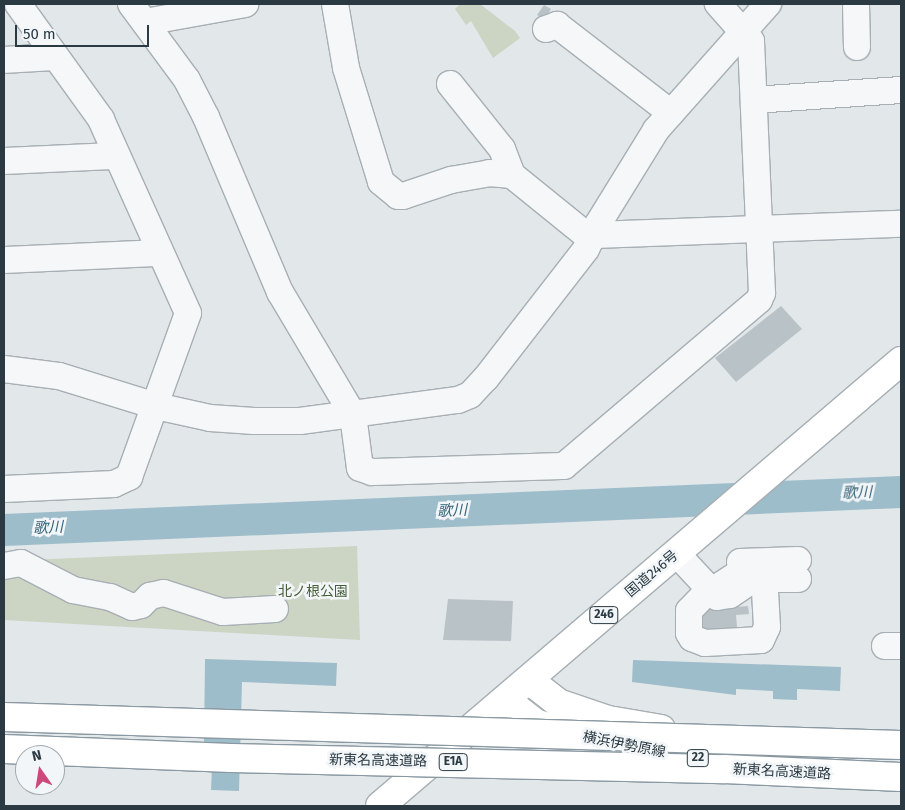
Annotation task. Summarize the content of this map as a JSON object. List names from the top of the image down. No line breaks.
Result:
{"streets":{"main road":["国道246号","246","横浜伊勢原線","22","新東名高速道路","E1A"]},"crossings":[["国道246号","横浜伊勢原線"]],"water":["歌川"],"parks":["北ノ根公園"],"scale_bar":"50 m","north":"top"}
